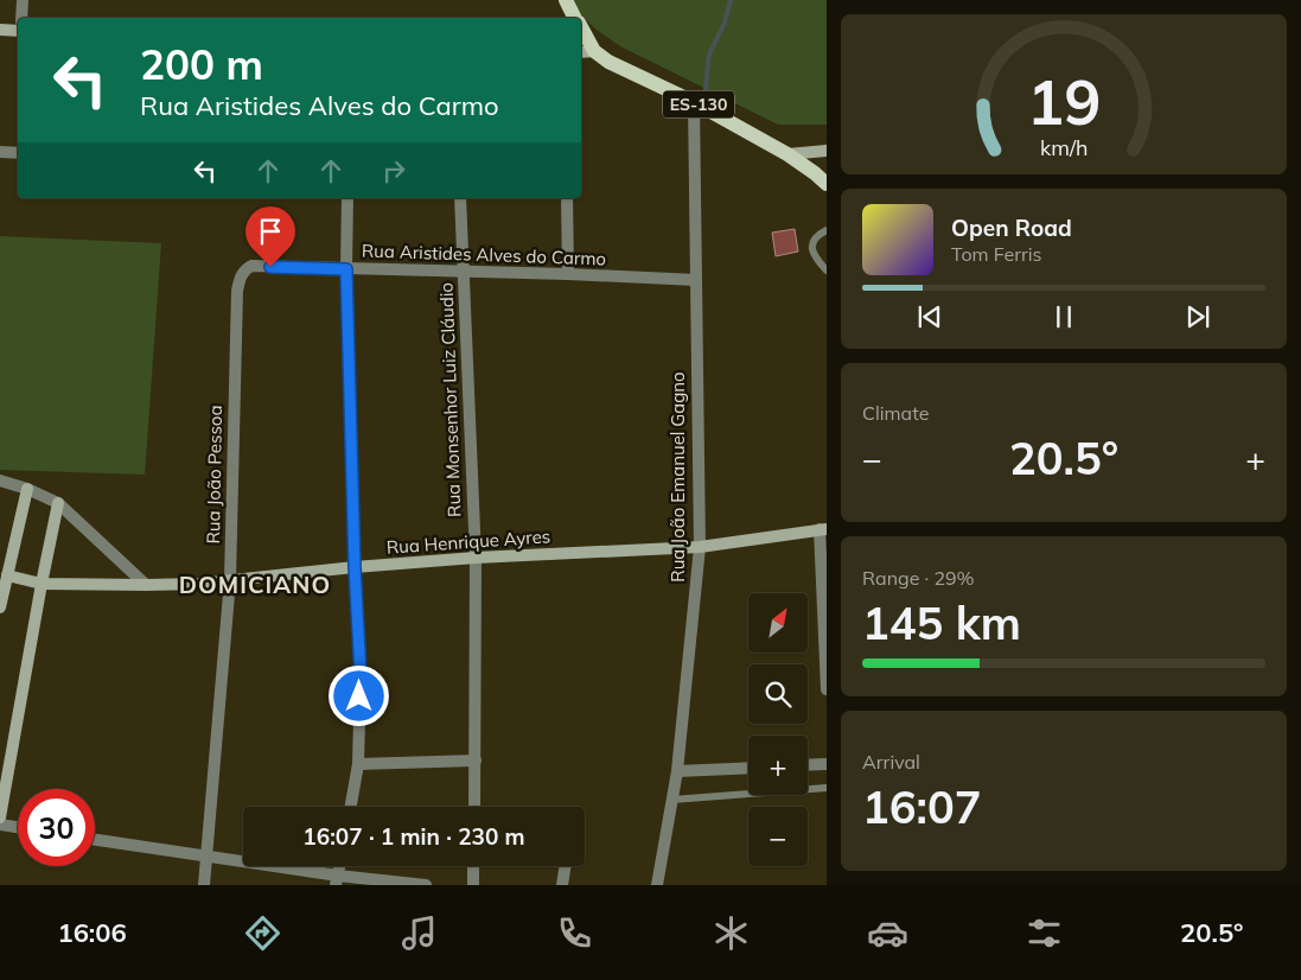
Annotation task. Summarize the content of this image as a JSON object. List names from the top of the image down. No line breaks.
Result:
{"streets":{"main road":["ES-130"],"street":["Rua Aristides Alves do Carmo","Rua Monsenhor Luiz Cláudio","Rua João Pessoa","Rua João Emanuel Gagno","Rua Henrique Ayres"]},"crossings":[["ES-130","Rua João Emanuel Gagno"],["Rua Aristides Alves do Carmo","Rua Monsenhor Luiz Cláudio"],["Rua Aristides Alves do Carmo","Rua João Pessoa"],["Rua Aristides Alves do Carmo","Rua João Emanuel Gagno"],["Rua Monsenhor Luiz Cláudio","Rua Henrique Ayres"],["Rua João Pessoa","Rua Henrique Ayres"],["Rua João Emanuel Gagno","Rua Henrique Ayres"]],"districts":["DOMICIANO"],"north":"top right","page":{"turn":["200 m","Rua Aristides Alves do Carmo"],"song":["Open Road","Tom Ferris"],"tile":["Climate",["Range · 29%","145 km"],["Arrival","16:07"]],"heat":["−","20.5°","+"],"map_buttons":["+","−"],"limit":"30","trip":"16:07 · 1 min · 230 m","tabs":["16:06","20.5°"],"gauge":["19","km/h"]}}
